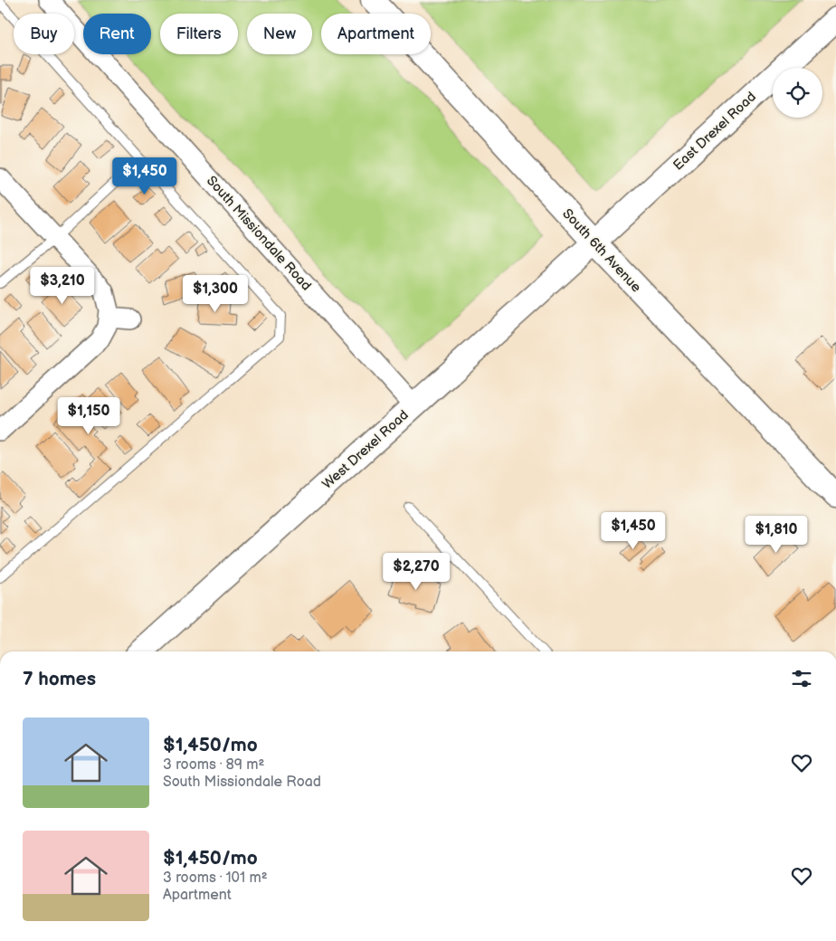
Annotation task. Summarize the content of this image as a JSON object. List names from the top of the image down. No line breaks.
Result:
{"streets":{"street":["East Drexel Road","South Missiondale Road","South 6th Avenue","West Drexel Road"]},"crossings":[["East Drexel Road","South 6th Avenue"],["East Drexel Road","West Drexel Road"],["South Missiondale Road","West Drexel Road"],["South 6th Avenue","West Drexel Road"]],"page":{"chip":["Buy","Rent","Filters","New","Apartment"],"price":["$1,450","$3,210","$1,300","$1,150","$1,450","$1,810","$2,270"],"heading":"7 homes","list":[{"name":"$1,450/mo","note":"3 rooms · 89 m² · South Missiondale Road"},{"name":"$1,450/mo","note":"3 rooms · 101 m² · Apartment"}]}}
